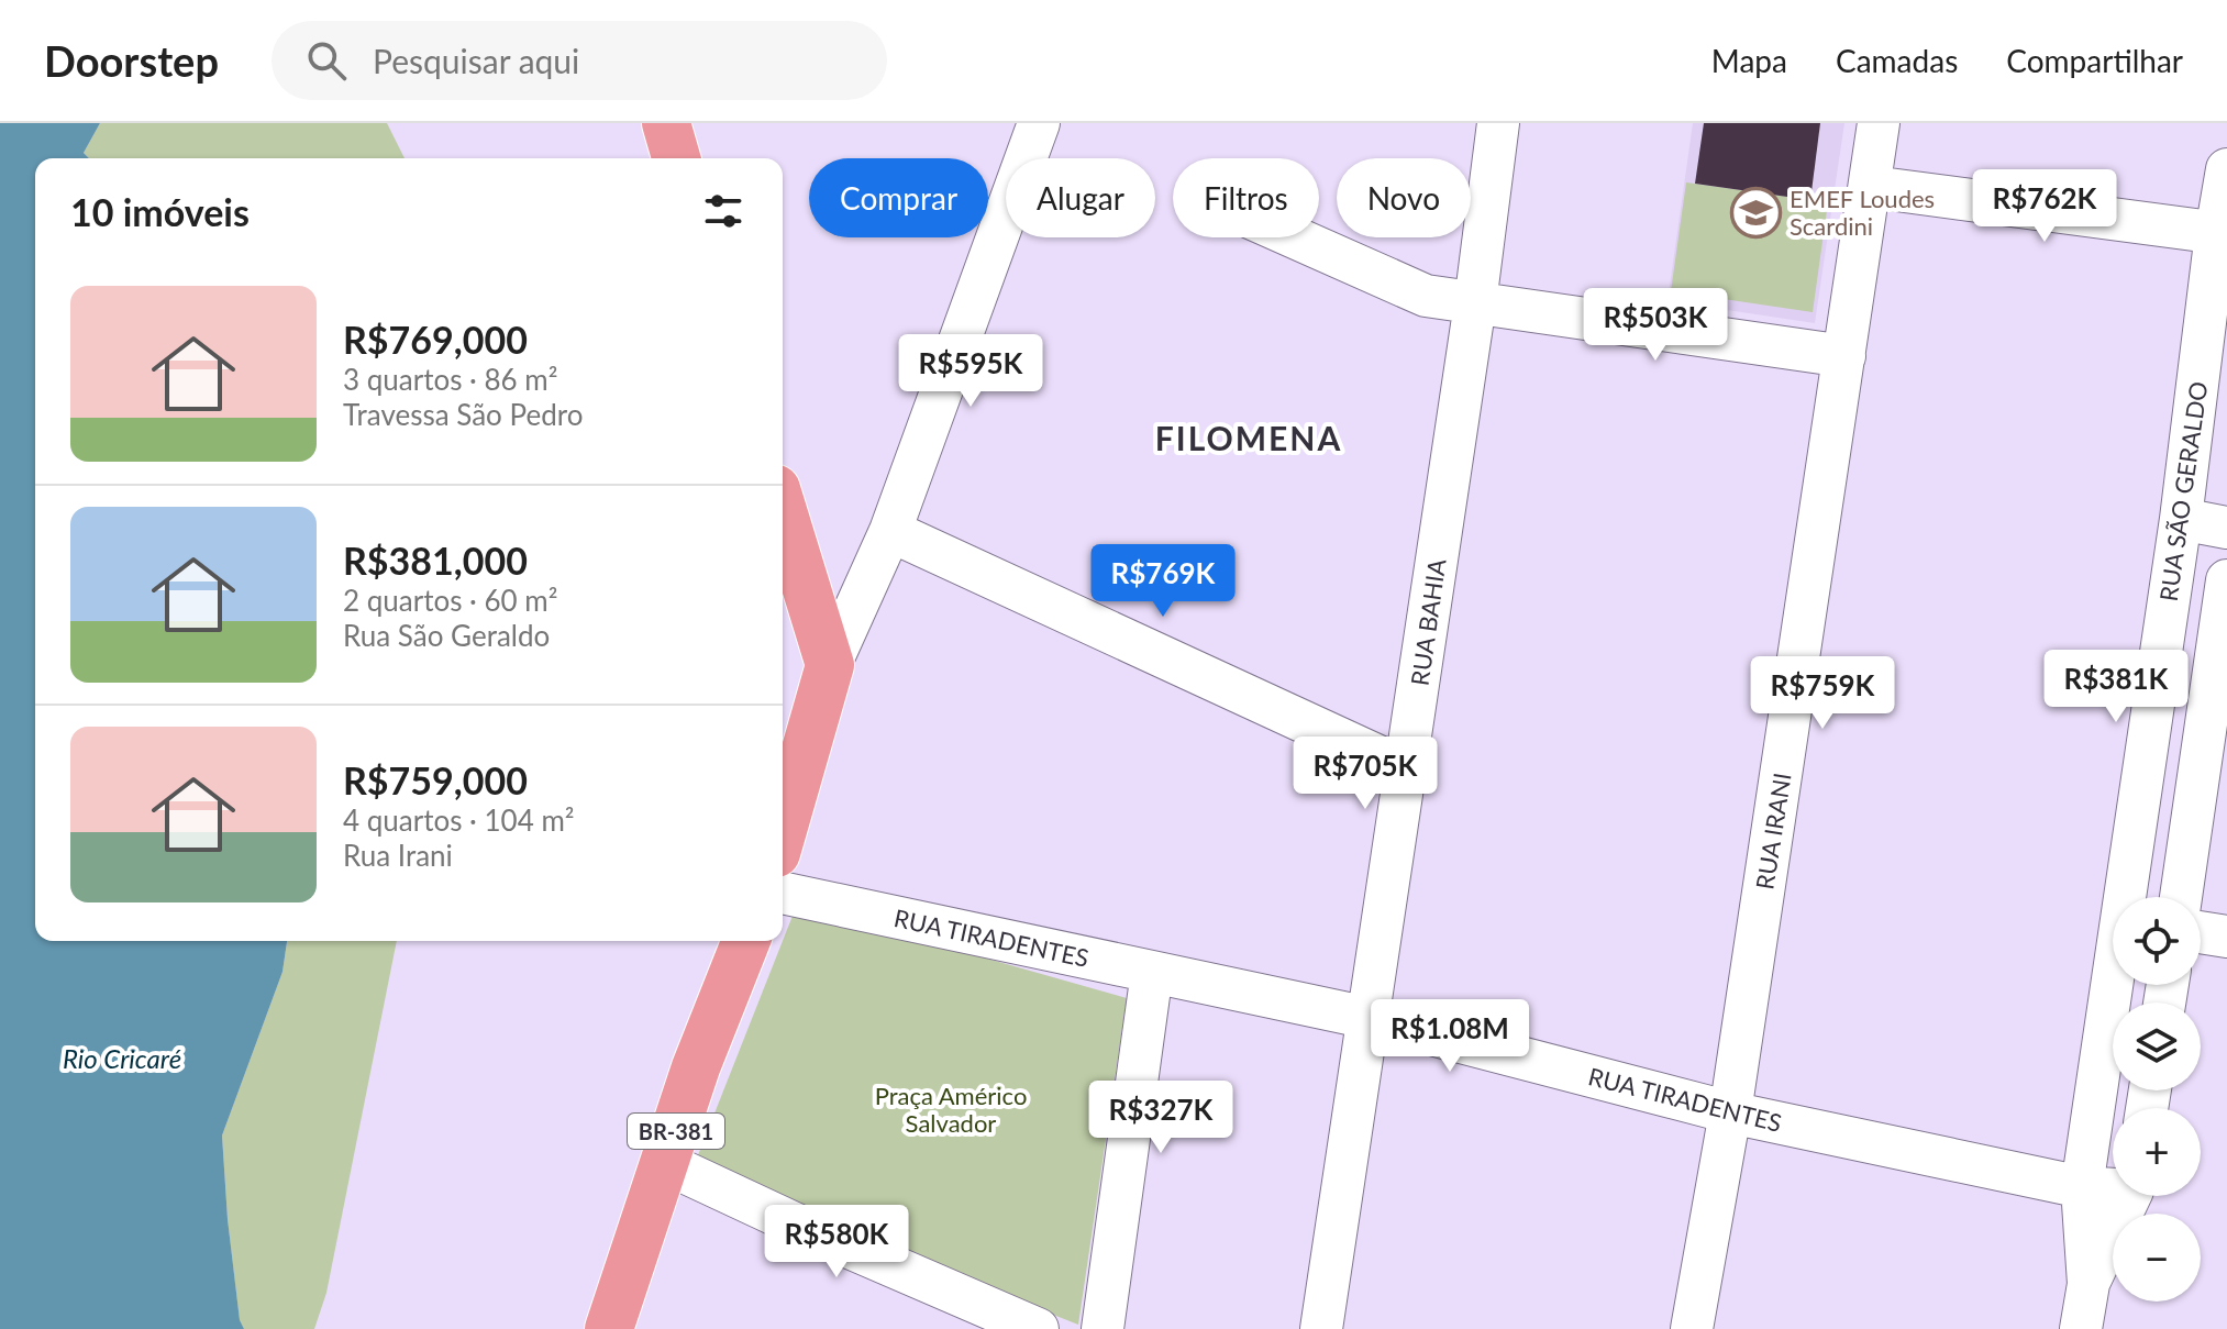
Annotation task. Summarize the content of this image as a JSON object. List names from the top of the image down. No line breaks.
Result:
{"streets":{"main road":["BR-381"],"street":["RUA SÃO GERALDO","RUA BAHIA","RUA IRANI","RUA TIRADENTES"]},"crossings":[["RUA SÃO GERALDO","RUA TIRADENTES"],["RUA BAHIA","RUA TIRADENTES"],["RUA IRANI","RUA TIRADENTES"]],"districts":["FILOMENA"],"water":["Rio Cricaré"],"parks":["Praça Américo Salvador"],"places":{"school or university":["EMEF Loudes Scardini"]},"page":{"header":"Doorstep","search":"Pesquisar aqui","nav":["Mapa","Camadas","Compartilhar"],"chip":["Comprar","Alugar","Filtros","Novo"],"heading":"10 imóveis","price":["R$762K","R$503K","R$595K","R$769K","R$381K","R$759K","R$705K","R$1.08M","R$327K","R$580K"],"list":[{"name":"R$769,000","note":"3 quartos · 86 m² · Travessa São Pedro"},{"name":"R$381,000","note":"2 quartos · 60 m² · Rua São Geraldo"},{"name":"R$759,000","note":"4 quartos · 104 m² · Rua Irani"}],"map_buttons":["+","−"]}}
